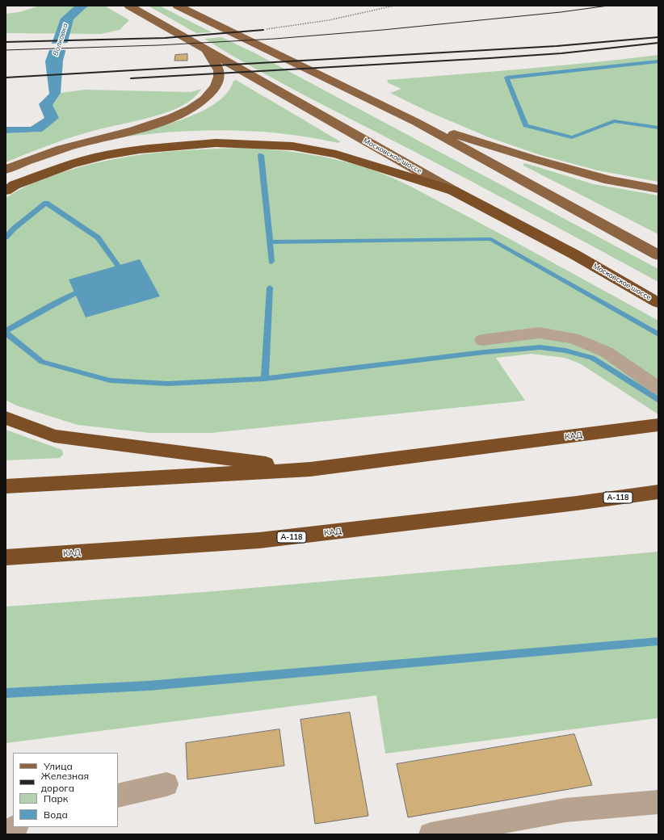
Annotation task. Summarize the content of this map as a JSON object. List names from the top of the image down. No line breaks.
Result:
{"streets":{"highway":["Московское шоссе","КАД","А-118"]},"water":["Волковка"],"legend":["Улица","Железная дорога","Парк","Вода"]}
